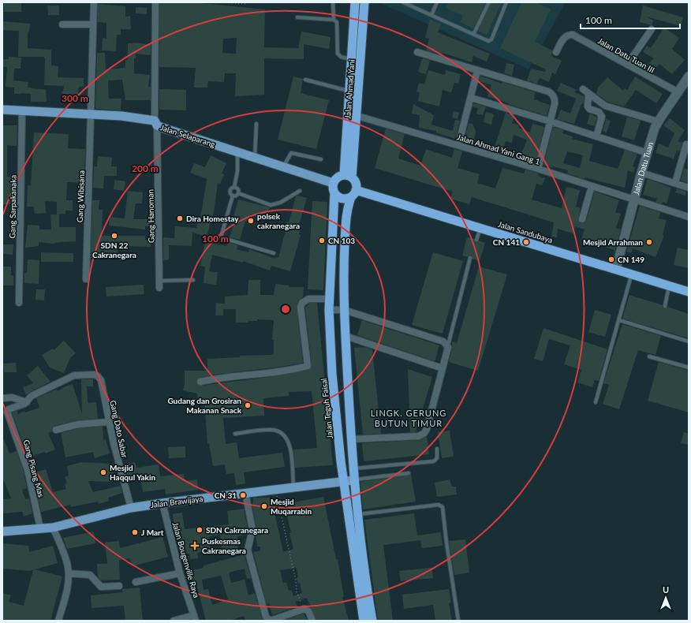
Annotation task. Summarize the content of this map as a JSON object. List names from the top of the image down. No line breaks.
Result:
{"streets":{"highway":["Jalan Ahmad Yani","Jalan Sandubaya","Jalan Teguh Faisal"],"main road":["Jalan Selaparang","Jalan Brawijaya"],"street":["Jalan Datu Tuan III","Jalan Ahmad Yani Gang 1","Jalan Datu Tuan","Gang Wibisana","Gang Sarpakanaka","Gang Hanoman","Gang Dato Sabar","Gang Pisang Mas","Jalan Bougenville Raya"]},"crossings":[["Jalan Datu Tuan III","Jalan Datu Tuan"],["Jalan Ahmad Yani","Jalan Selaparang"],["Jalan Ahmad Yani","Jalan Ahmad Yani Gang 1"],["Jalan Ahmad Yani","Jalan Sandubaya"],["Jalan Ahmad Yani","Jalan Teguh Faisal"],["Jalan Selaparang","Gang Wibisana"],["Jalan Selaparang","Gang Sarpakanaka"],["Jalan Selaparang","Gang Hanoman"],["Jalan Selaparang","Jalan Sandubaya"],["Jalan Selaparang","Jalan Teguh Faisal"],["Jalan Ahmad Yani Gang 1","Jalan Datu Tuan"],["Jalan Datu Tuan","Jalan Sandubaya"],["Jalan Sandubaya","Jalan Teguh Faisal"],["Jalan Teguh Faisal","Jalan Brawijaya"],["Gang Dato Sabar","Gang Pisang Mas"],["Gang Dato Sabar","Jalan Brawijaya"],["Gang Pisang Mas","Jalan Brawijaya"],["Jalan Brawijaya","Jalan Bougenville Raya"]],"districts":["LINGK. GERUNG BUTUN TIMUR"],"places":{"other":["Dira Homestay","polsek cakranegara","SDN 22 Cakranegara","CN 103","CN 141","Mesjid Arrahman","CN 149","Gudang dan Grosiran Makanan Snack","Mesjid Haqqul Yakin","CN 31","Mesjid Muqarrabin","SDN Cakranegara","J Mart"],"health":["Puskesmas Cakranegara"]},"scale_bar":"100 m","north":"top","rings":["300 m","200 m","100 m"]}
